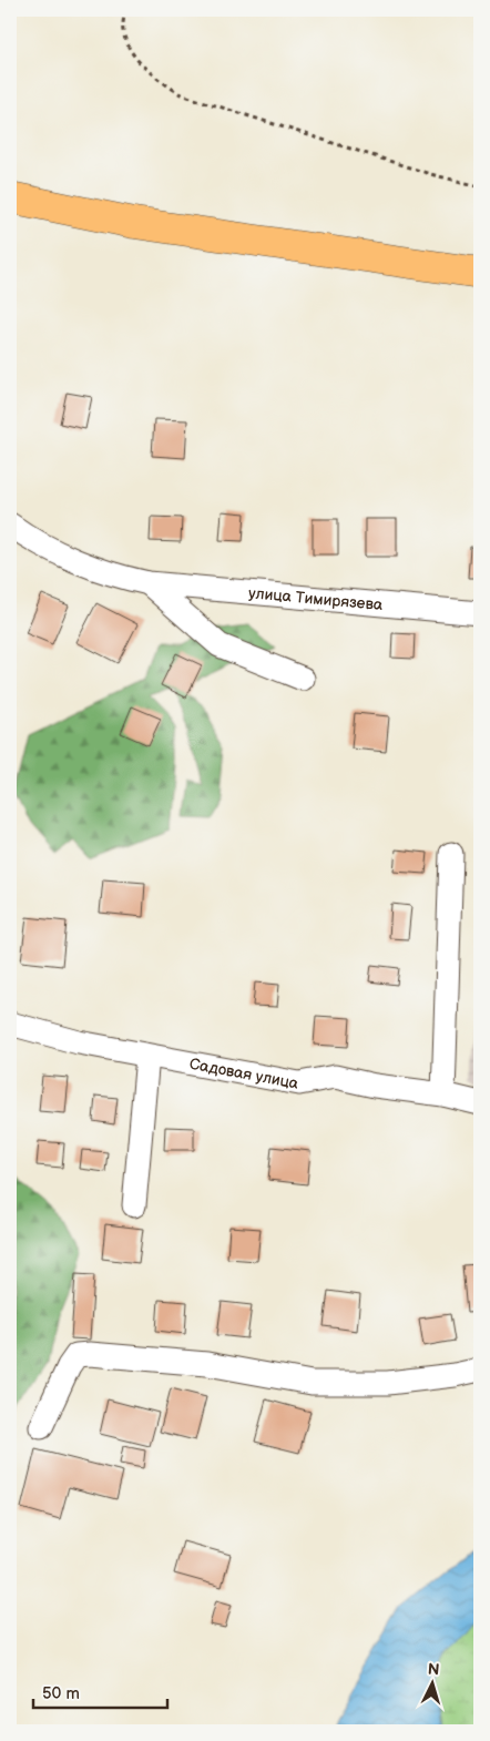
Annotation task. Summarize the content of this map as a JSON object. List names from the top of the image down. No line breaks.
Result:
{"streets":{"street":["улица Тимирязева","Садовая улица"]},"scale_bar":"50 m","north":"top"}
